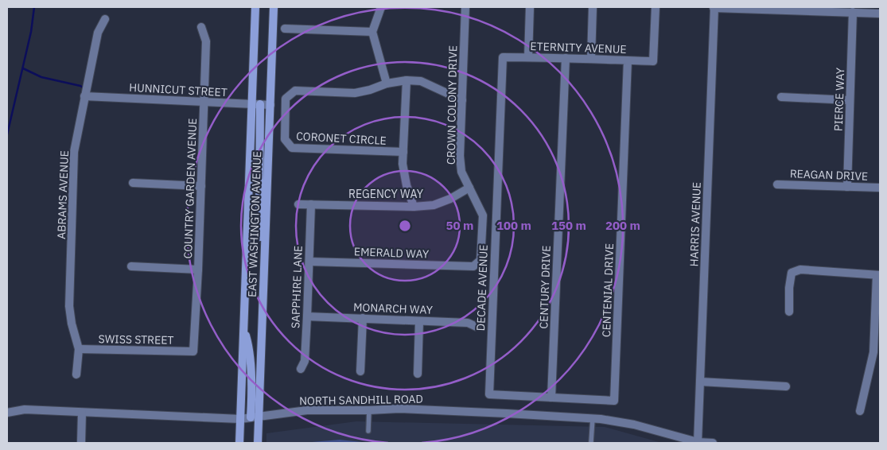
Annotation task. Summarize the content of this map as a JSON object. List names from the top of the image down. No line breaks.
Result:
{"streets":{"main road":["EAST WASHINGTON AVENUE"],"street":["ETERNITY AVENUE","HUNNICUT STREET","PIERCE WAY","CROWN COLONY DRIVE","CORONET CIRCLE","REAGAN DRIVE","COUNTRY GARDEN AVENUE","REGENCY WAY","ABRAMS AVENUE","HARRIS AVENUE","EMERALD WAY","SAPPHIRE LANE","CENTURY DRIVE","DECADE AVENUE","CENTENIAL DRIVE","MONARCH WAY","SWISS STREET","NORTH SANDHILL ROAD"]},"crossings":[["ETERNITY AVENUE","CENTURY DRIVE"],["ETERNITY AVENUE","DECADE AVENUE"],["ETERNITY AVENUE","CENTENIAL DRIVE"],["HUNNICUT STREET","COUNTRY GARDEN AVENUE"],["HUNNICUT STREET","ABRAMS AVENUE"],["HUNNICUT STREET","EAST WASHINGTON AVENUE"],["PIERCE WAY","REAGAN DRIVE"],["CROWN COLONY DRIVE","CORONET CIRCLE"],["CROWN COLONY DRIVE","REGENCY WAY"],["CROWN COLONY DRIVE","EMERALD WAY"],["COUNTRY GARDEN AVENUE","SWISS STREET"],["REGENCY WAY","SAPPHIRE LANE"],["ABRAMS AVENUE","SWISS STREET"],["EAST WASHINGTON AVENUE","NORTH SANDHILL ROAD"],["HARRIS AVENUE","NORTH SANDHILL ROAD"],["EMERALD WAY","SAPPHIRE LANE"],["SAPPHIRE LANE","MONARCH WAY"],["CENTURY DRIVE","DECADE AVENUE"],["DECADE AVENUE","CENTENIAL DRIVE"]],"rings":["50 m","100 m","150 m","200 m"]}
